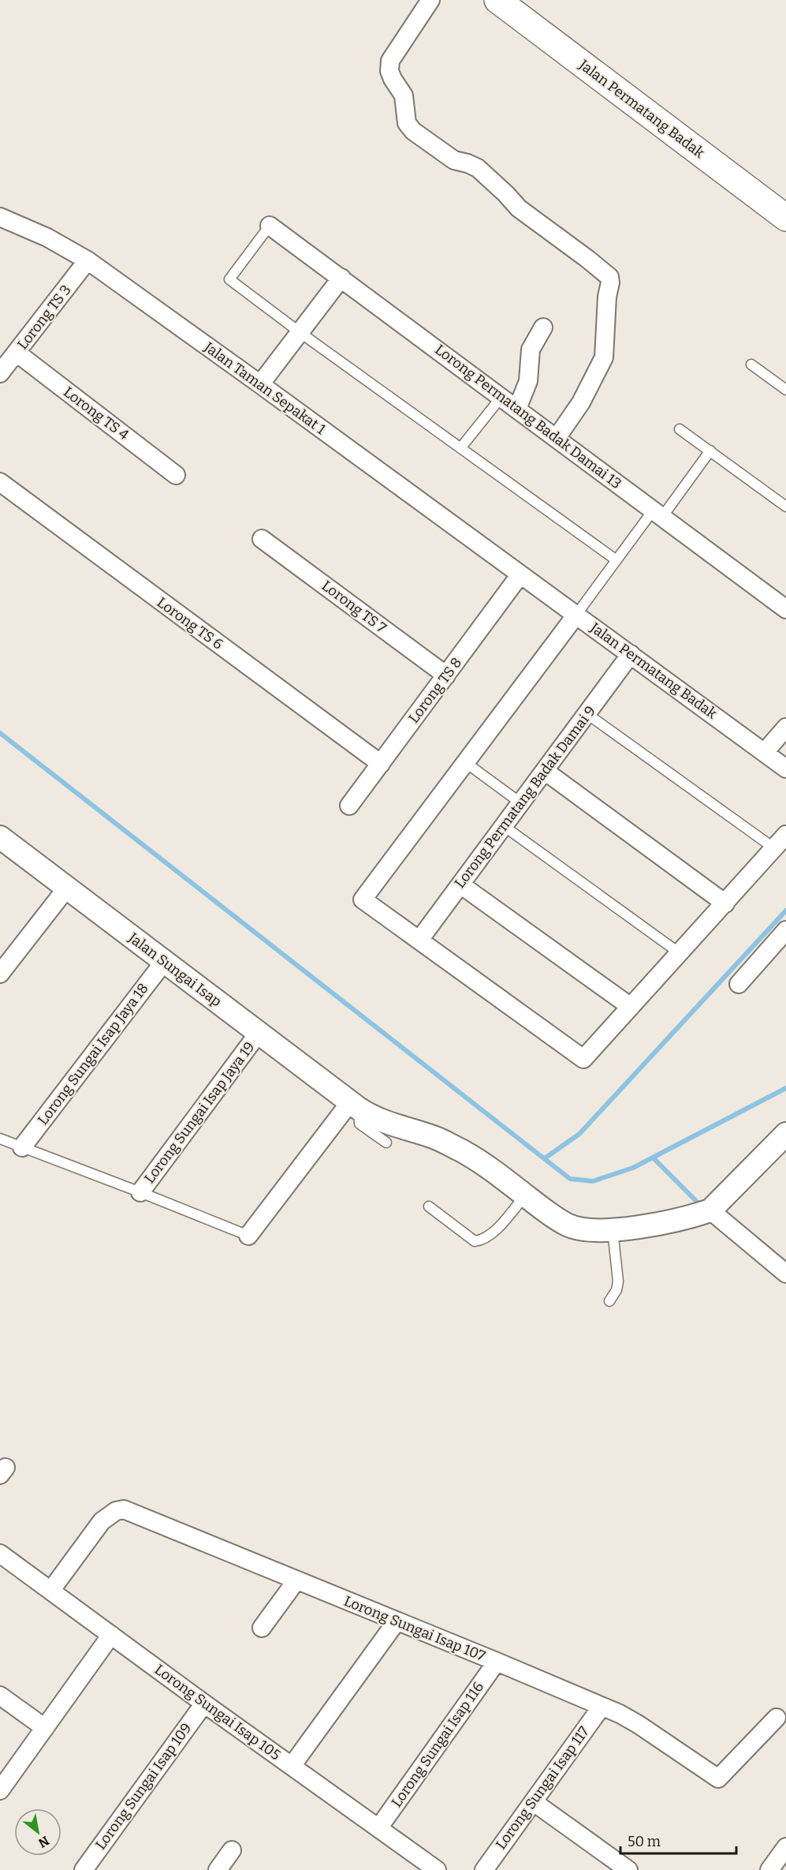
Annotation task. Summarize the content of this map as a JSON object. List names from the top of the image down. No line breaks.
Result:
{"streets":{"main road":["Jalan Permatang Badak"],"street":["Lorong TS 3","Jalan Taman Sepakat 1","Lorong TS 4","Lorong Permatang Badak Damai 13","Lorong TS 7","Lorong TS 6","Lorong TS 8","Lorong Permatang Badak Damai 9","Jalan Sungai Isap","Lorong Sungai Isap Jaya 18","Lorong Sungai Isap Jaya 19","Lorong Sungai Isap 107","Lorong Sungai Isap 105","Lorong Sungai Isap 116","Lorong Sungai Isap 109","Lorong Sungai Isap 117"]},"crossings":[["Jalan Permatang Badak","Jalan Taman Sepakat 1"],["Jalan Permatang Badak","Lorong TS 8"],["Jalan Permatang Badak","Lorong Permatang Badak Damai 9"],["Lorong TS 3","Jalan Taman Sepakat 1"],["Lorong TS 3","Lorong TS 4"],["Jalan Taman Sepakat 1","Lorong TS 8"],["Lorong TS 7","Lorong TS 8"],["Lorong TS 6","Lorong TS 8"],["Jalan Sungai Isap","Lorong Sungai Isap Jaya 18"],["Jalan Sungai Isap","Lorong Sungai Isap Jaya 19"],["Lorong Sungai Isap 107","Lorong Sungai Isap 105"],["Lorong Sungai Isap 107","Lorong Sungai Isap 116"],["Lorong Sungai Isap 107","Lorong Sungai Isap 117"],["Lorong Sungai Isap 105","Lorong Sungai Isap 116"],["Lorong Sungai Isap 105","Lorong Sungai Isap 109"]],"scale_bar":"50 m","north":"bottom right"}
